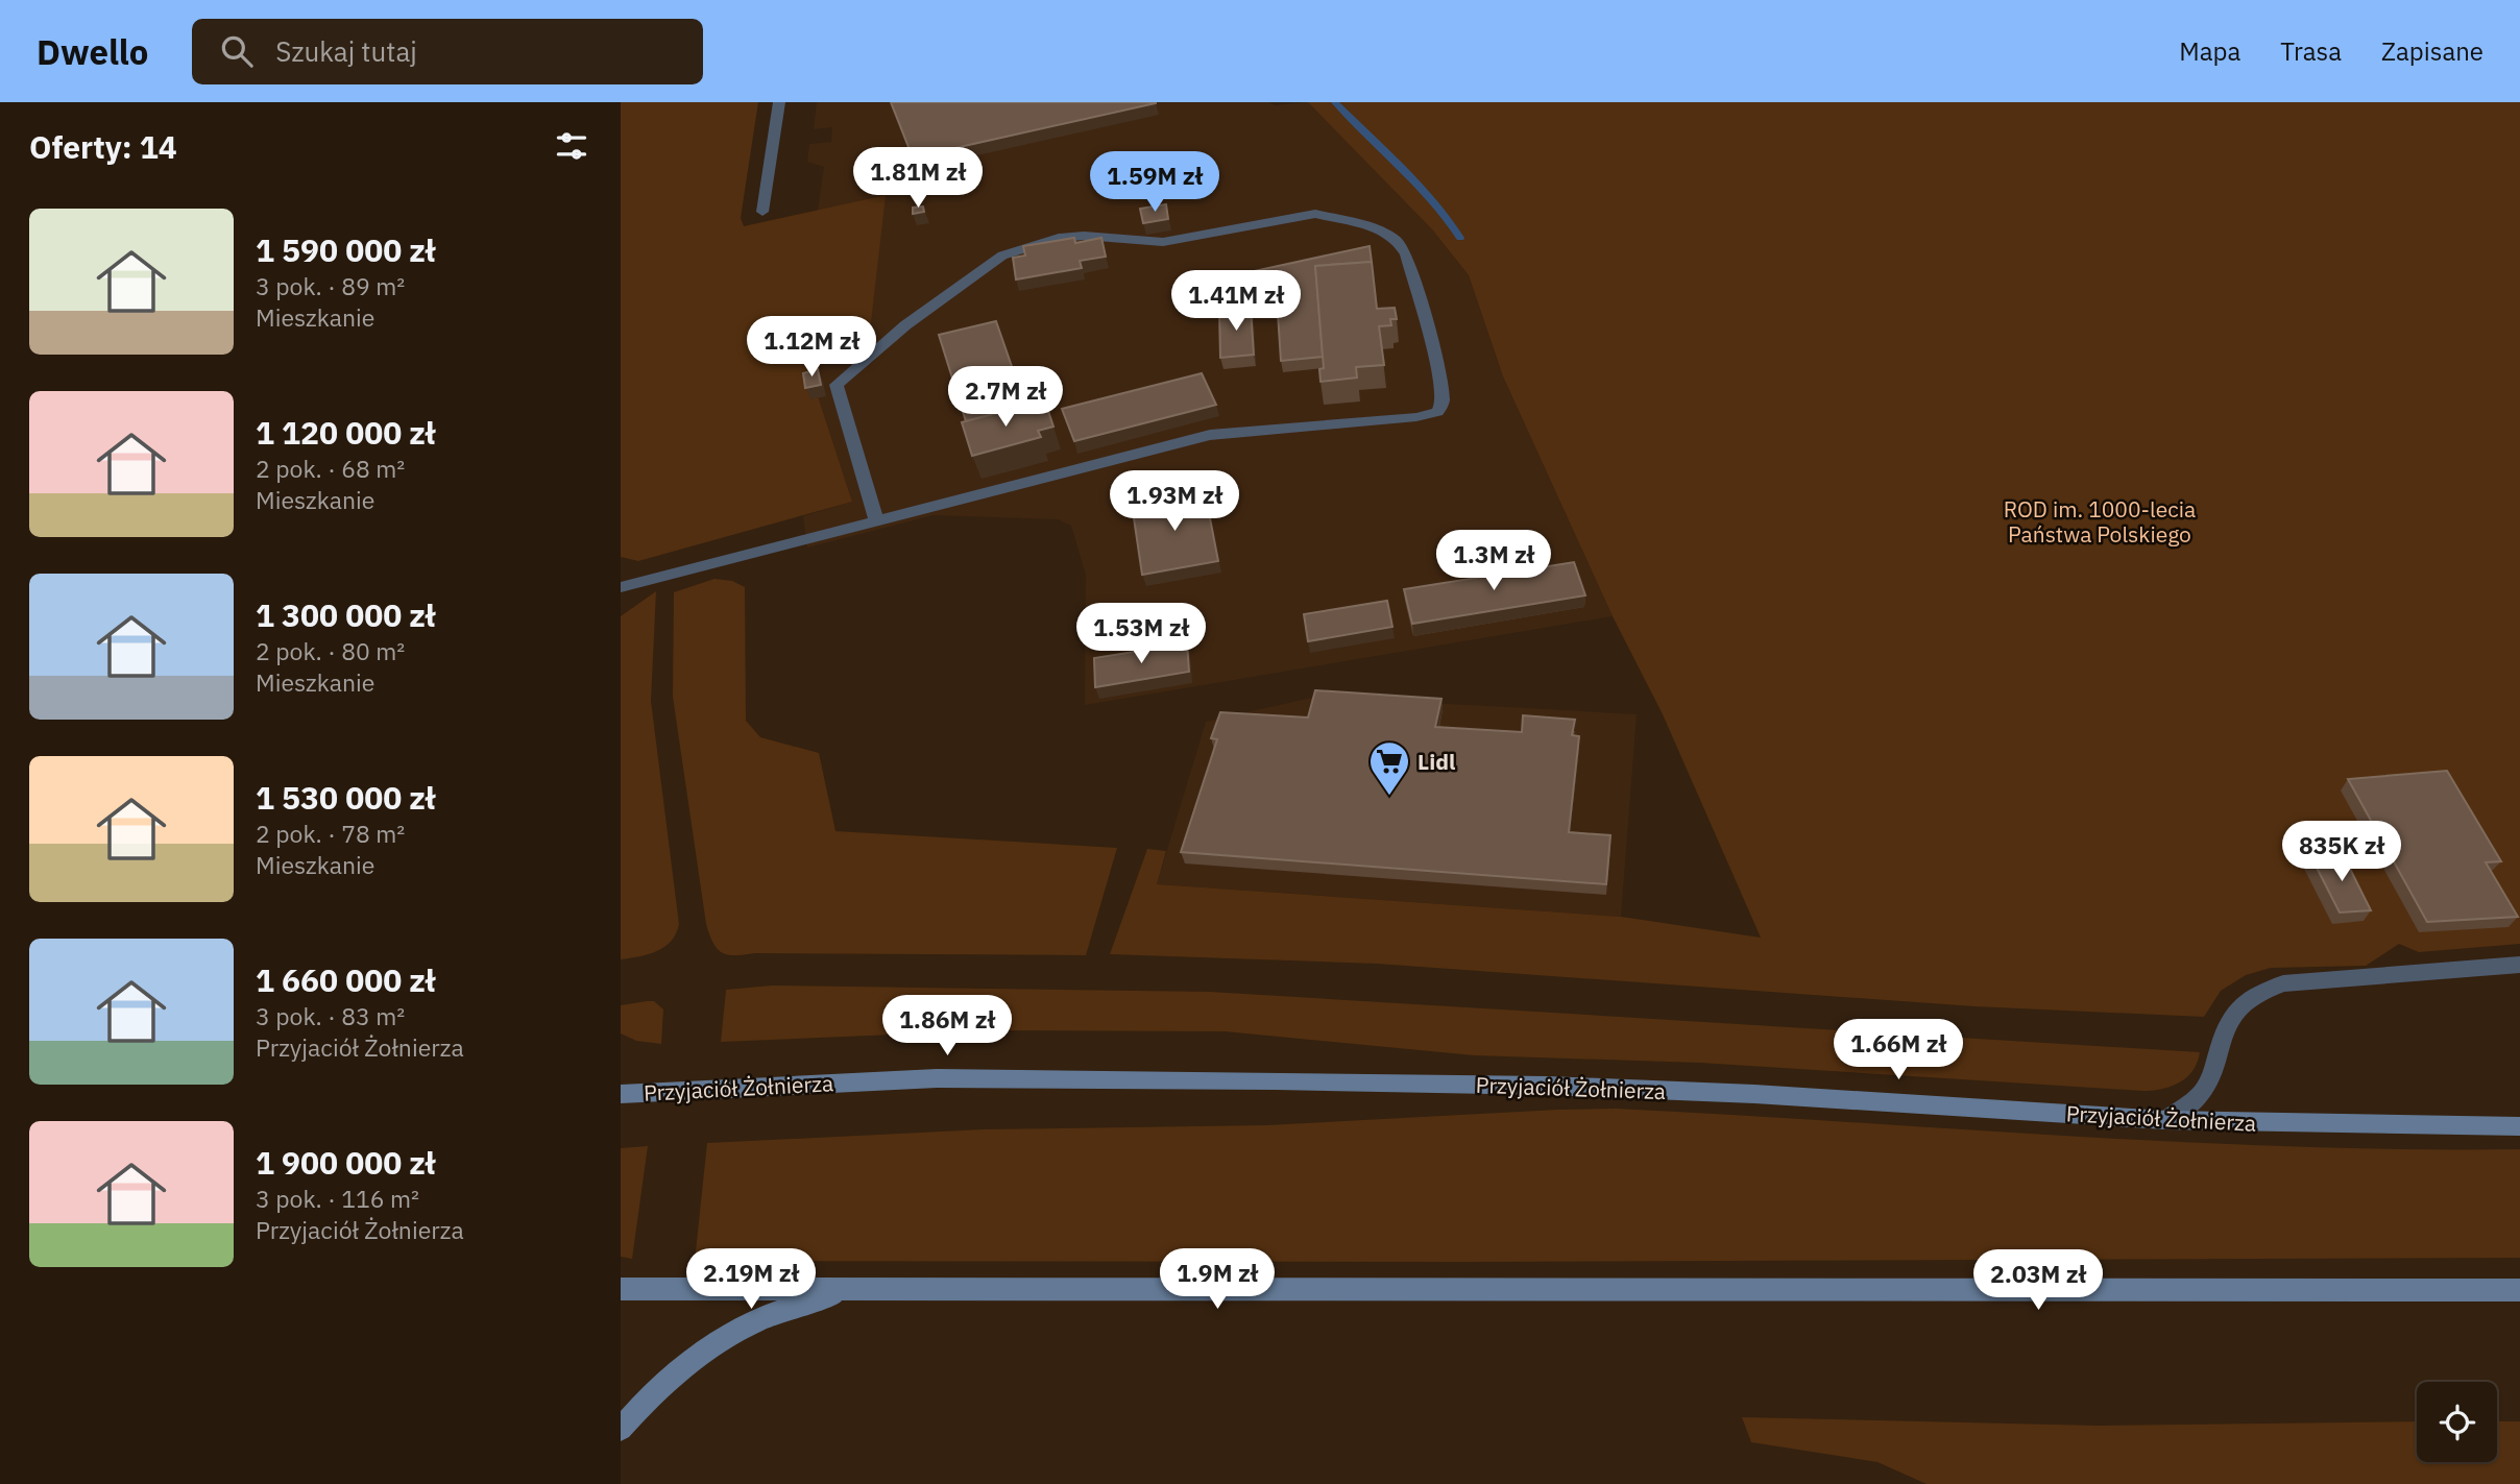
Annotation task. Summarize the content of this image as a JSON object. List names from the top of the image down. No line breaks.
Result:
{"streets":{"street":["Przyjaciół Żołnierza"]},"parks":["ROD im. 1000-lecia Państwa Polskiego"],"places":{"supermarket":["Lidl"]},"page":{"header":"Dwello","search":"Szukaj tutaj","nav":["Mapa","Trasa","Zapisane"],"heading":"Oferty: 14","price":["1.81M zł","1.59M zł","1.41M zł","1.12M zł","2.7M zł","1.93M zł","1.3M zł","1.53M zł","835K zł","1.86M zł","1.66M zł","2.19M zł","1.9M zł","2.03M zł"],"list":[{"name":"1 590 000 zł","note":"3 pok. · 89 m² · Mieszkanie"},{"name":"1 120 000 zł","note":"2 pok. · 68 m² · Mieszkanie"},{"name":"1 300 000 zł","note":"2 pok. · 80 m² · Mieszkanie"},{"name":"1 530 000 zł","note":"2 pok. · 78 m² · Mieszkanie"},{"name":"1 660 000 zł","note":"3 pok. · 83 m² · Przyjaciół Żołnierza"},{"name":"1 900 000 zł","note":"3 pok. · 116 m² · Przyjaciół Żołnierza"}]}}
